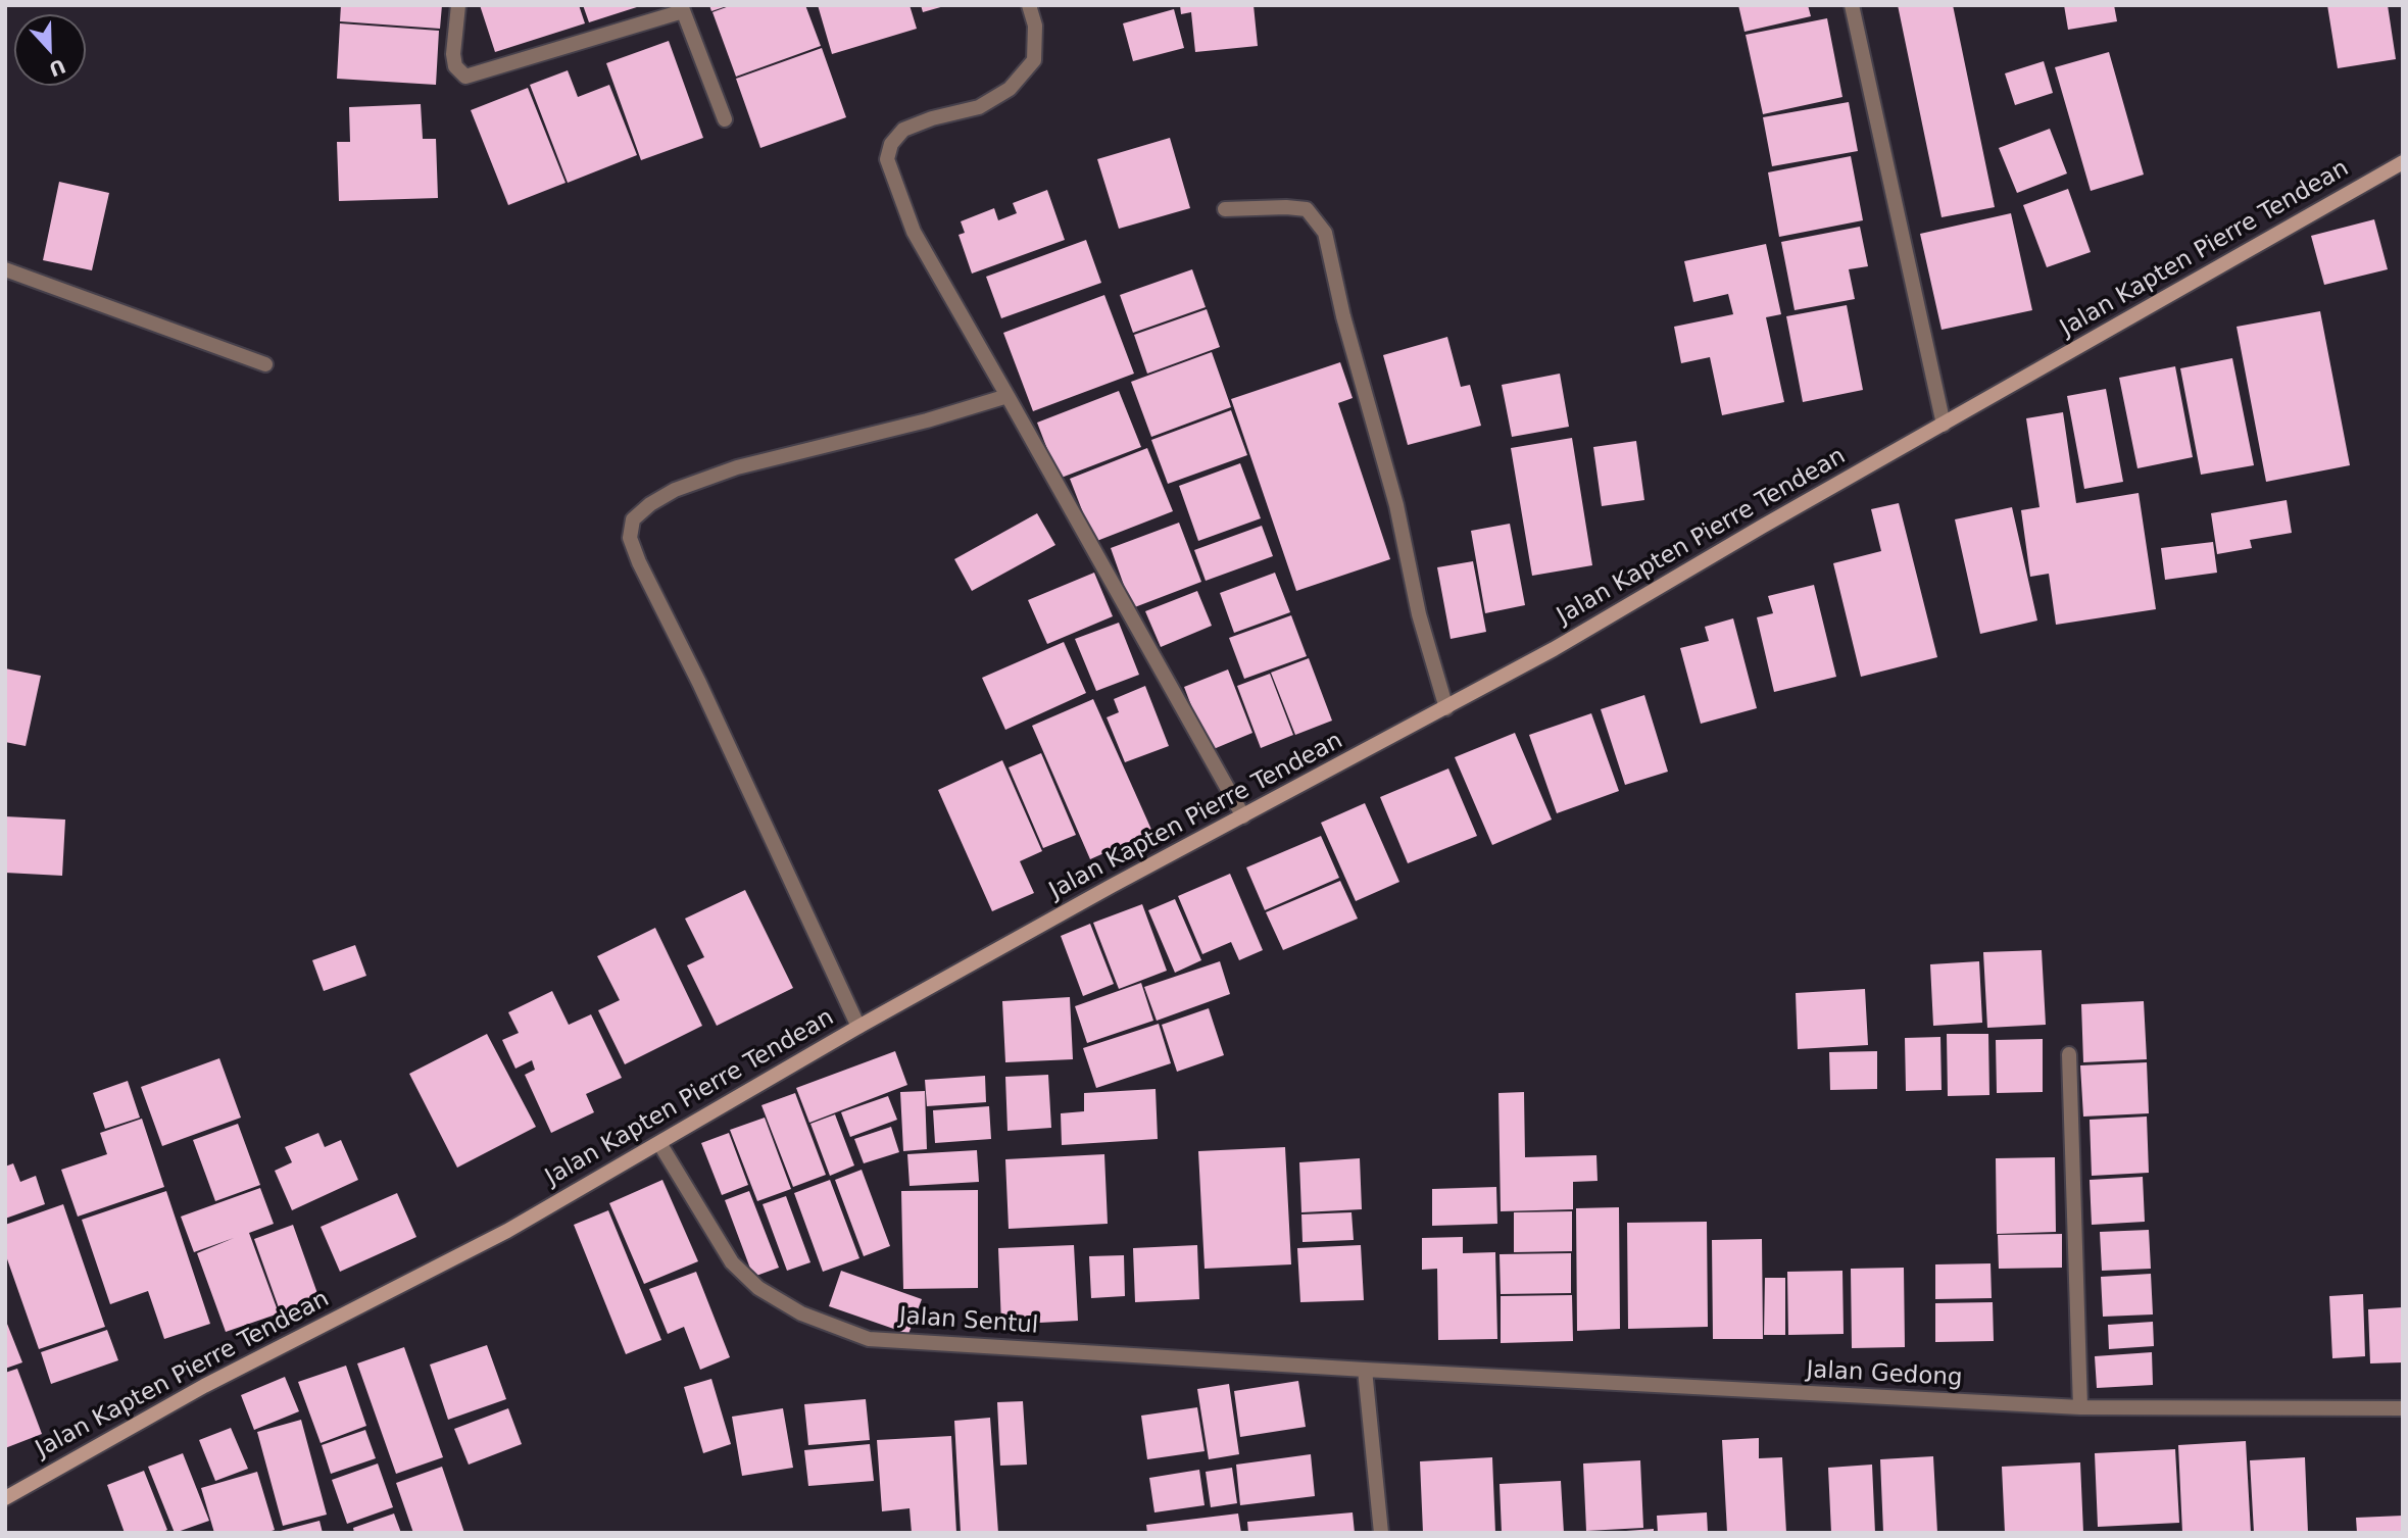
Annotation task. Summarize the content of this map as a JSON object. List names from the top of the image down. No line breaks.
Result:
{"streets":{"main road":["Jalan Kapten Pierre Tendean"],"street":["Jalan Sentul","Jalan Gedong"]},"crossings":[["Jalan Kapten Pierre Tendean","Jalan Sentul"],["Jalan Sentul","Jalan Gedong"]],"north":"bottom"}
